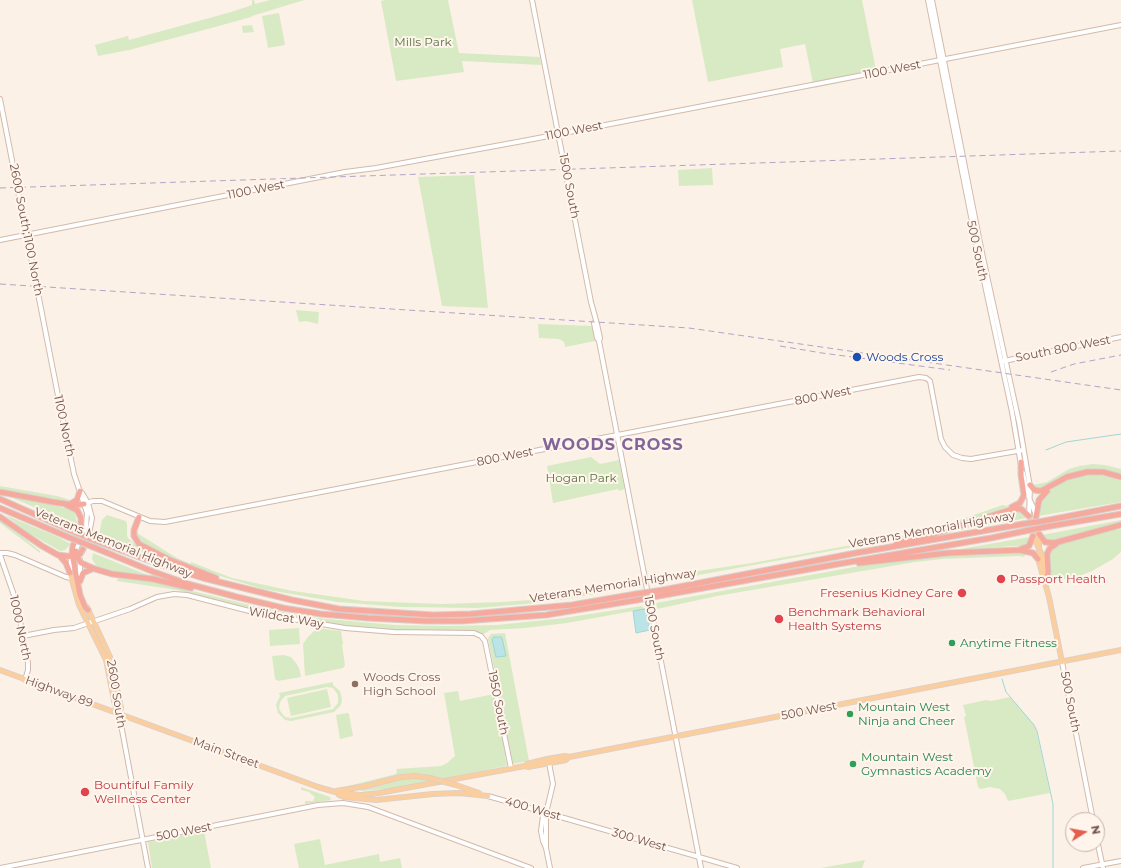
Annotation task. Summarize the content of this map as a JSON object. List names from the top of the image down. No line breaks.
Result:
{"streets":{"highway":["Veterans Memorial Highway"],"main road":["500 South","1100 North","Highway 89","2600 South","500 West","Main Street"],"street":["1100 West","1500 South","2600 South;1100 North","South 800 West","800 West","Wildcat Way","1000 North","1950 South","400 West","300 West"]},"crossings":[["1100 West","1500 South"],["1100 West","2600 South;1100 North"],["1100 West","500 South"],["1500 South","800 West"],["1500 South","500 West"],["1500 South","300 West"],["2600 South;1100 North","1100 North"],["500 South","South 800 West"],["500 South","800 West"],["500 South","500 West"],["800 West","1100 North"],["1100 North","Wildcat Way"],["1100 North","2600 South"],["Wildcat Way","1000 North"],["Wildcat Way","2600 South"],["Wildcat Way","1950 South"],["1000 North","Highway 89"],["Highway 89","2600 South"],["Highway 89","Main Street"],["2600 South","500 West"],["2600 South","Main Street"],["1950 South","500 West"],["500 West","Main Street"],["400 West","300 West"]],"districts":["WOODS CROSS"],"parks":["Mills Park","Hogan Park"],"places":["Woods Cross","Passport Health","Fresenius Kidney Care","Benchmark Behavioral Health Systems","Anytime Fitness","Woods Cross High School","Mountain West Ninja and Cheer","Mountain West Gymnastics Academy","Bountiful Family Wellness Center"],"north":"right"}
